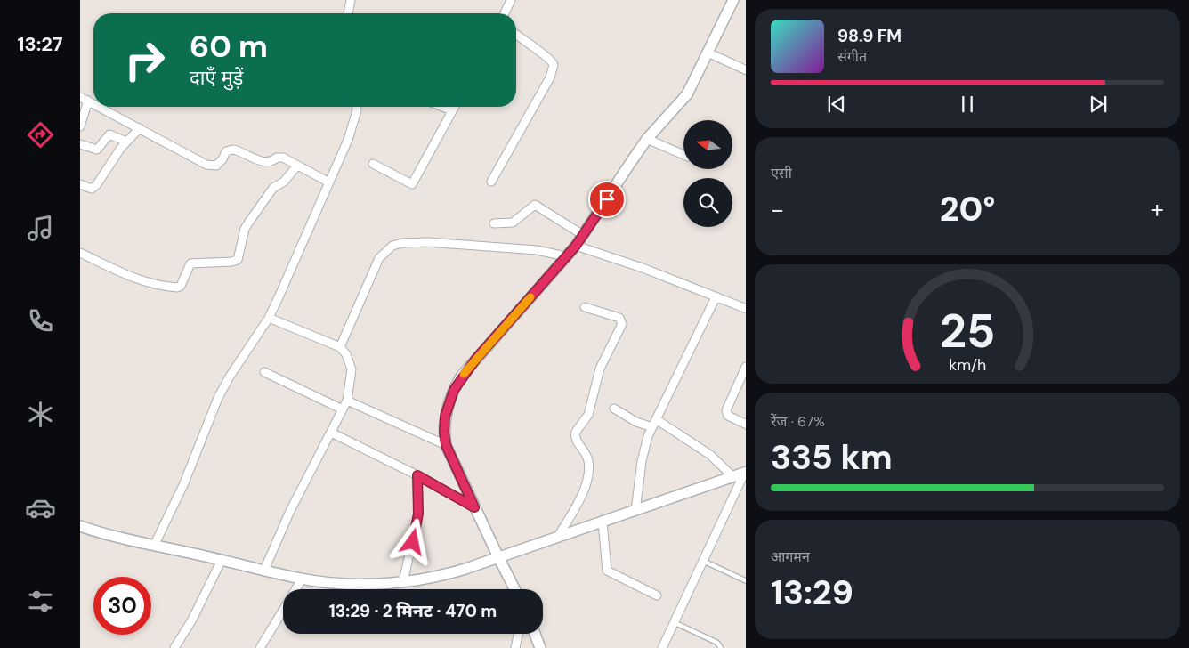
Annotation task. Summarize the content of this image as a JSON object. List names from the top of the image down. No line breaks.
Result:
{"north":"left","page":{"tabs":"13:27","turn":["60 m","दाएँ मुड़ें"],"song":["98.9 FM","संगीत"],"tile":["एसी",["रेंज · 67%","335 km"],["आगमन","13:29"]],"heat":["−","20°","+"],"limit":"30","trip":"13:29 · 2 मिनट · 470 m","gauge":["25","km/h"]}}
